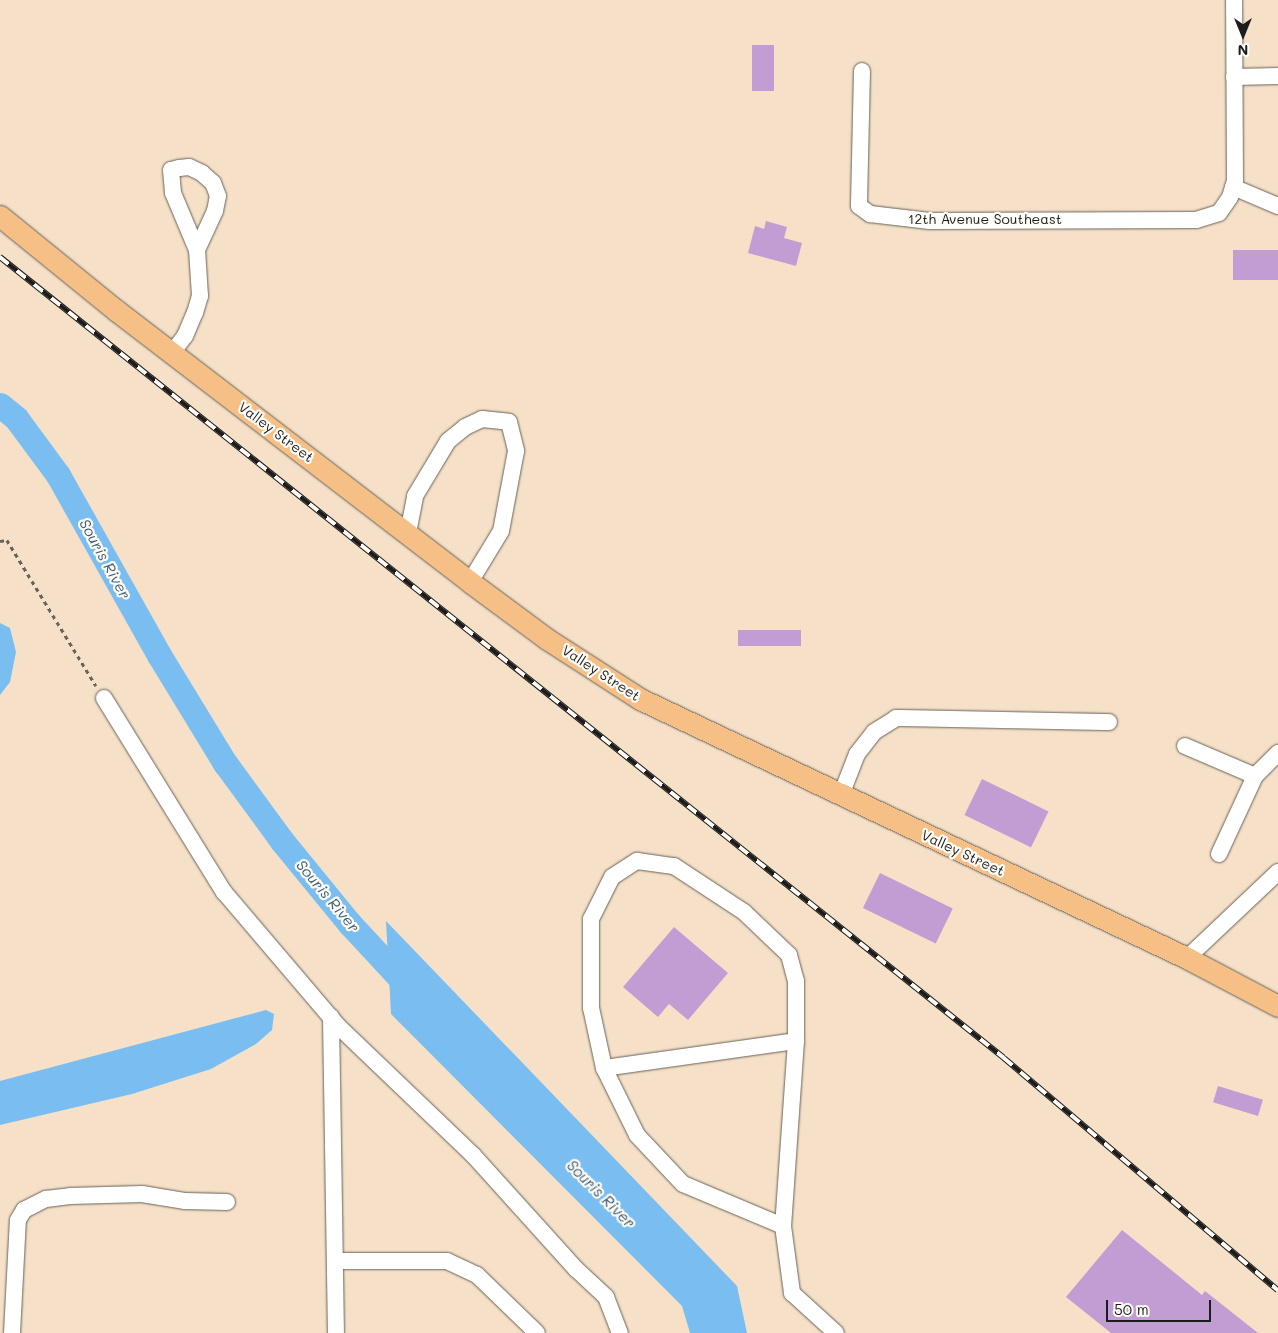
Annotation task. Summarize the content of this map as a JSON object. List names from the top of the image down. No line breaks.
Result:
{"streets":{"main road":["Valley Street"],"street":["12th Avenue Southeast"]},"water":["Souris River"],"scale_bar":"50 m","north":"bottom"}
